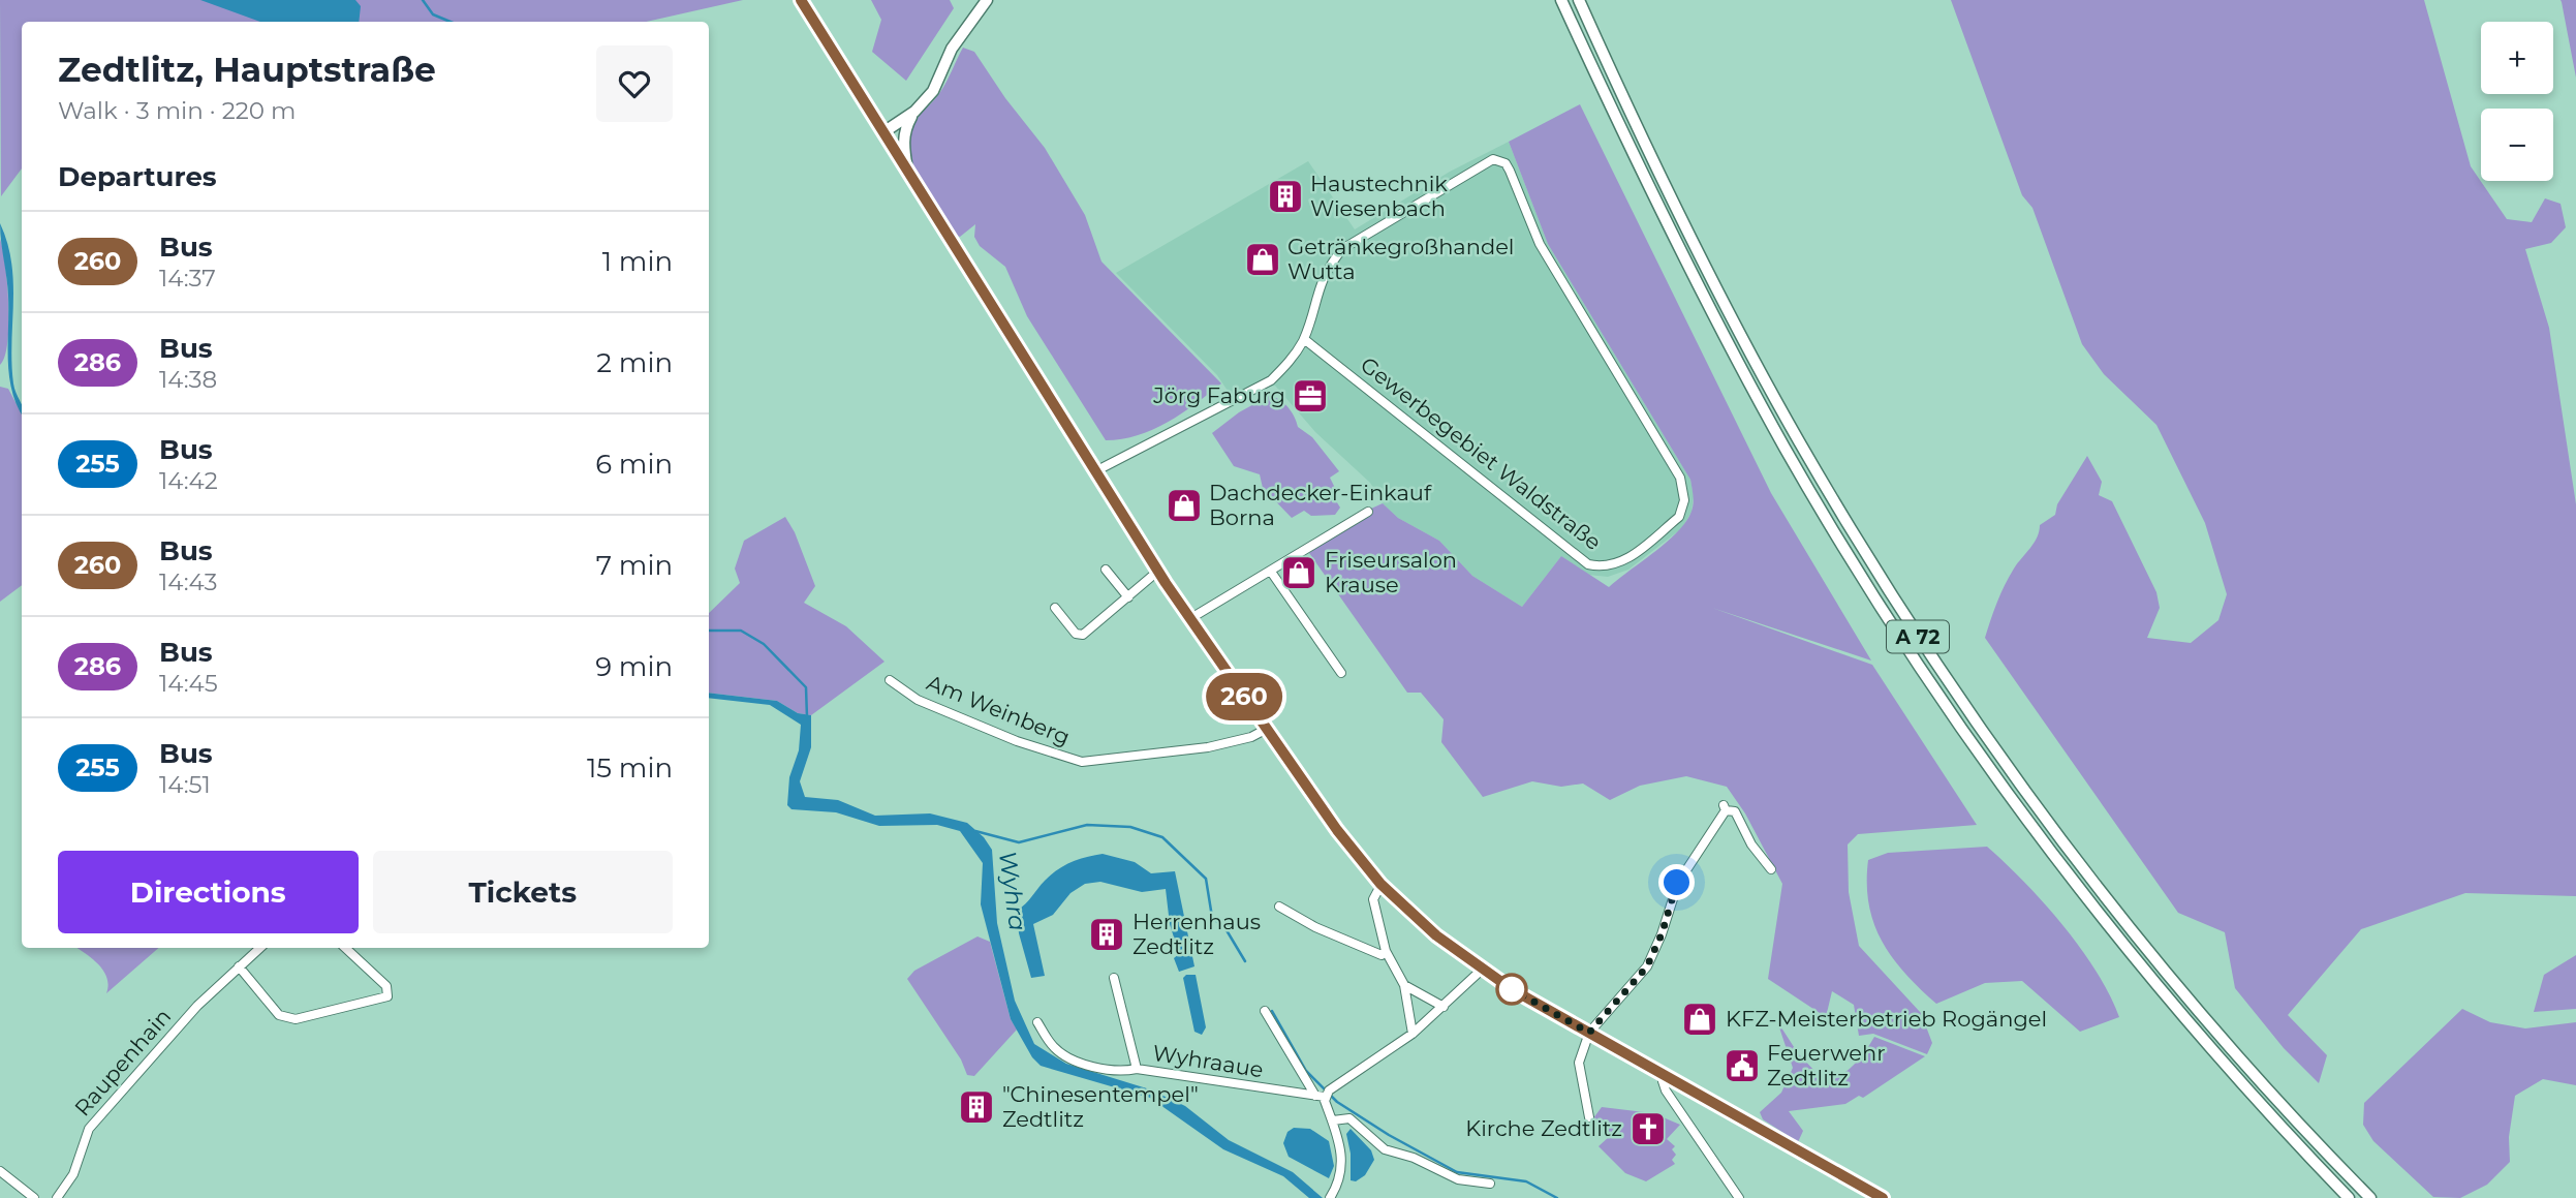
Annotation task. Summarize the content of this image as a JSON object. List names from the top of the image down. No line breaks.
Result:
{"streets":{"highway":["A 72"],"street":["Gewerbegebiet Waldstraße","Am Weinberg","Wyhraaue","Raupenhain"]},"water":["Wyhra"],"places":{"building":["Haustechnik Wiesenbach","Herrenhaus Zedtlitz","\"Chinesentempel\" Zedtlitz"],"shop":["Getränkegroßhandel Wutta","Dachdecker-Einkauf Borna","Friseursalon Krause","KFZ-Meisterbetrieb Rogängel"],"office":["Jörg Faburg"],"public building":["Feuerwehr Zedtlitz"],"church":["Kirche Zedtlitz"]},"lines":["bus line 260"],"page":{"on_map":"260","map_buttons":["+","−"],"heading":[["Zedtlitz, Hauptstraße","Walk · 3 min · 220 m"],"Departures"],"list":[{"mark":"260","name":"Bus","note":"14:37","value":"1 min"},{"mark":"286","name":"Bus","note":"14:38","value":"2 min"},{"mark":"255","name":"Bus","note":"14:42","value":"6 min"},{"mark":"260","name":"Bus","note":"14:43","value":"7 min"},{"mark":"286","name":"Bus","note":"14:45","value":"9 min"},{"mark":"255","name":"Bus","note":"14:51","value":"15 min"}],"buttons":["Directions","Tickets"]}}
